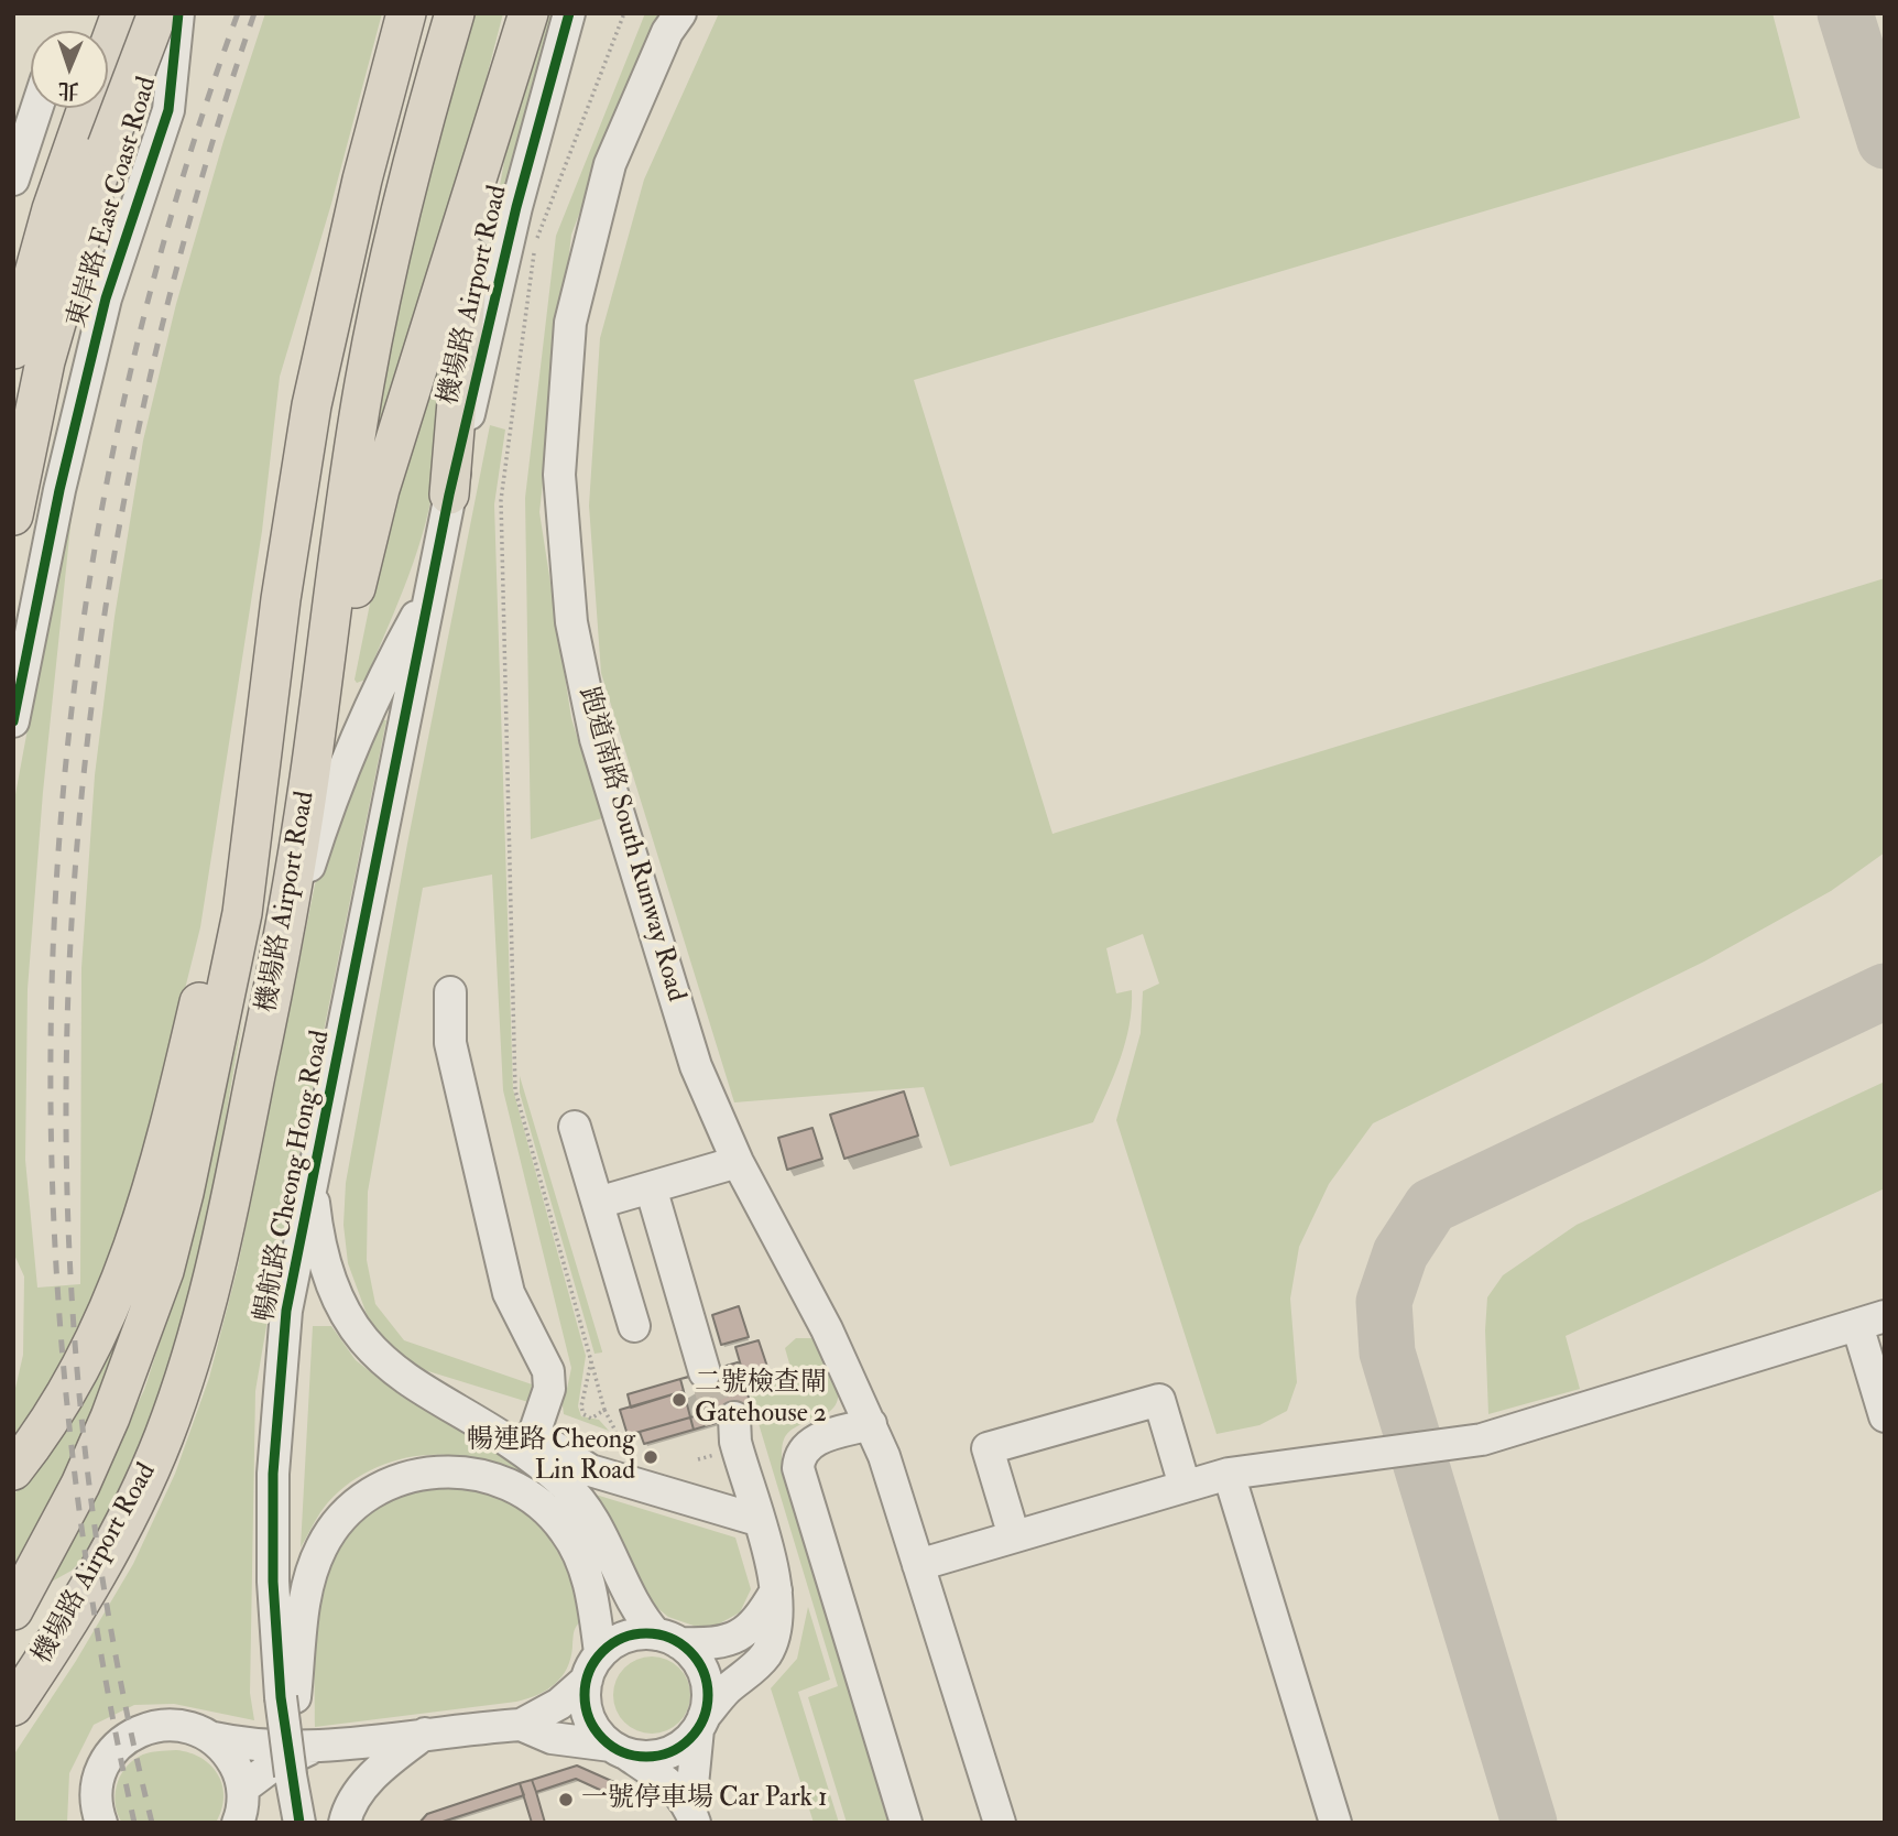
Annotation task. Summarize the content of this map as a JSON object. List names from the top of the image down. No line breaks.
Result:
{"streets":{"main road":["機場路 Airport Road"],"street":["東岸路 East Coast Road","跑道南路 South Runway Road","暢航路 Cheong Hong Road"]},"crossings":[["機場路 Airport Road","暢航路 Cheong Hong Road"]],"places":["二號檢查閘 Gatehouse 2","暢連路 Cheong Lin Road","一號停車場 Car Park 1"],"north":"bottom"}
